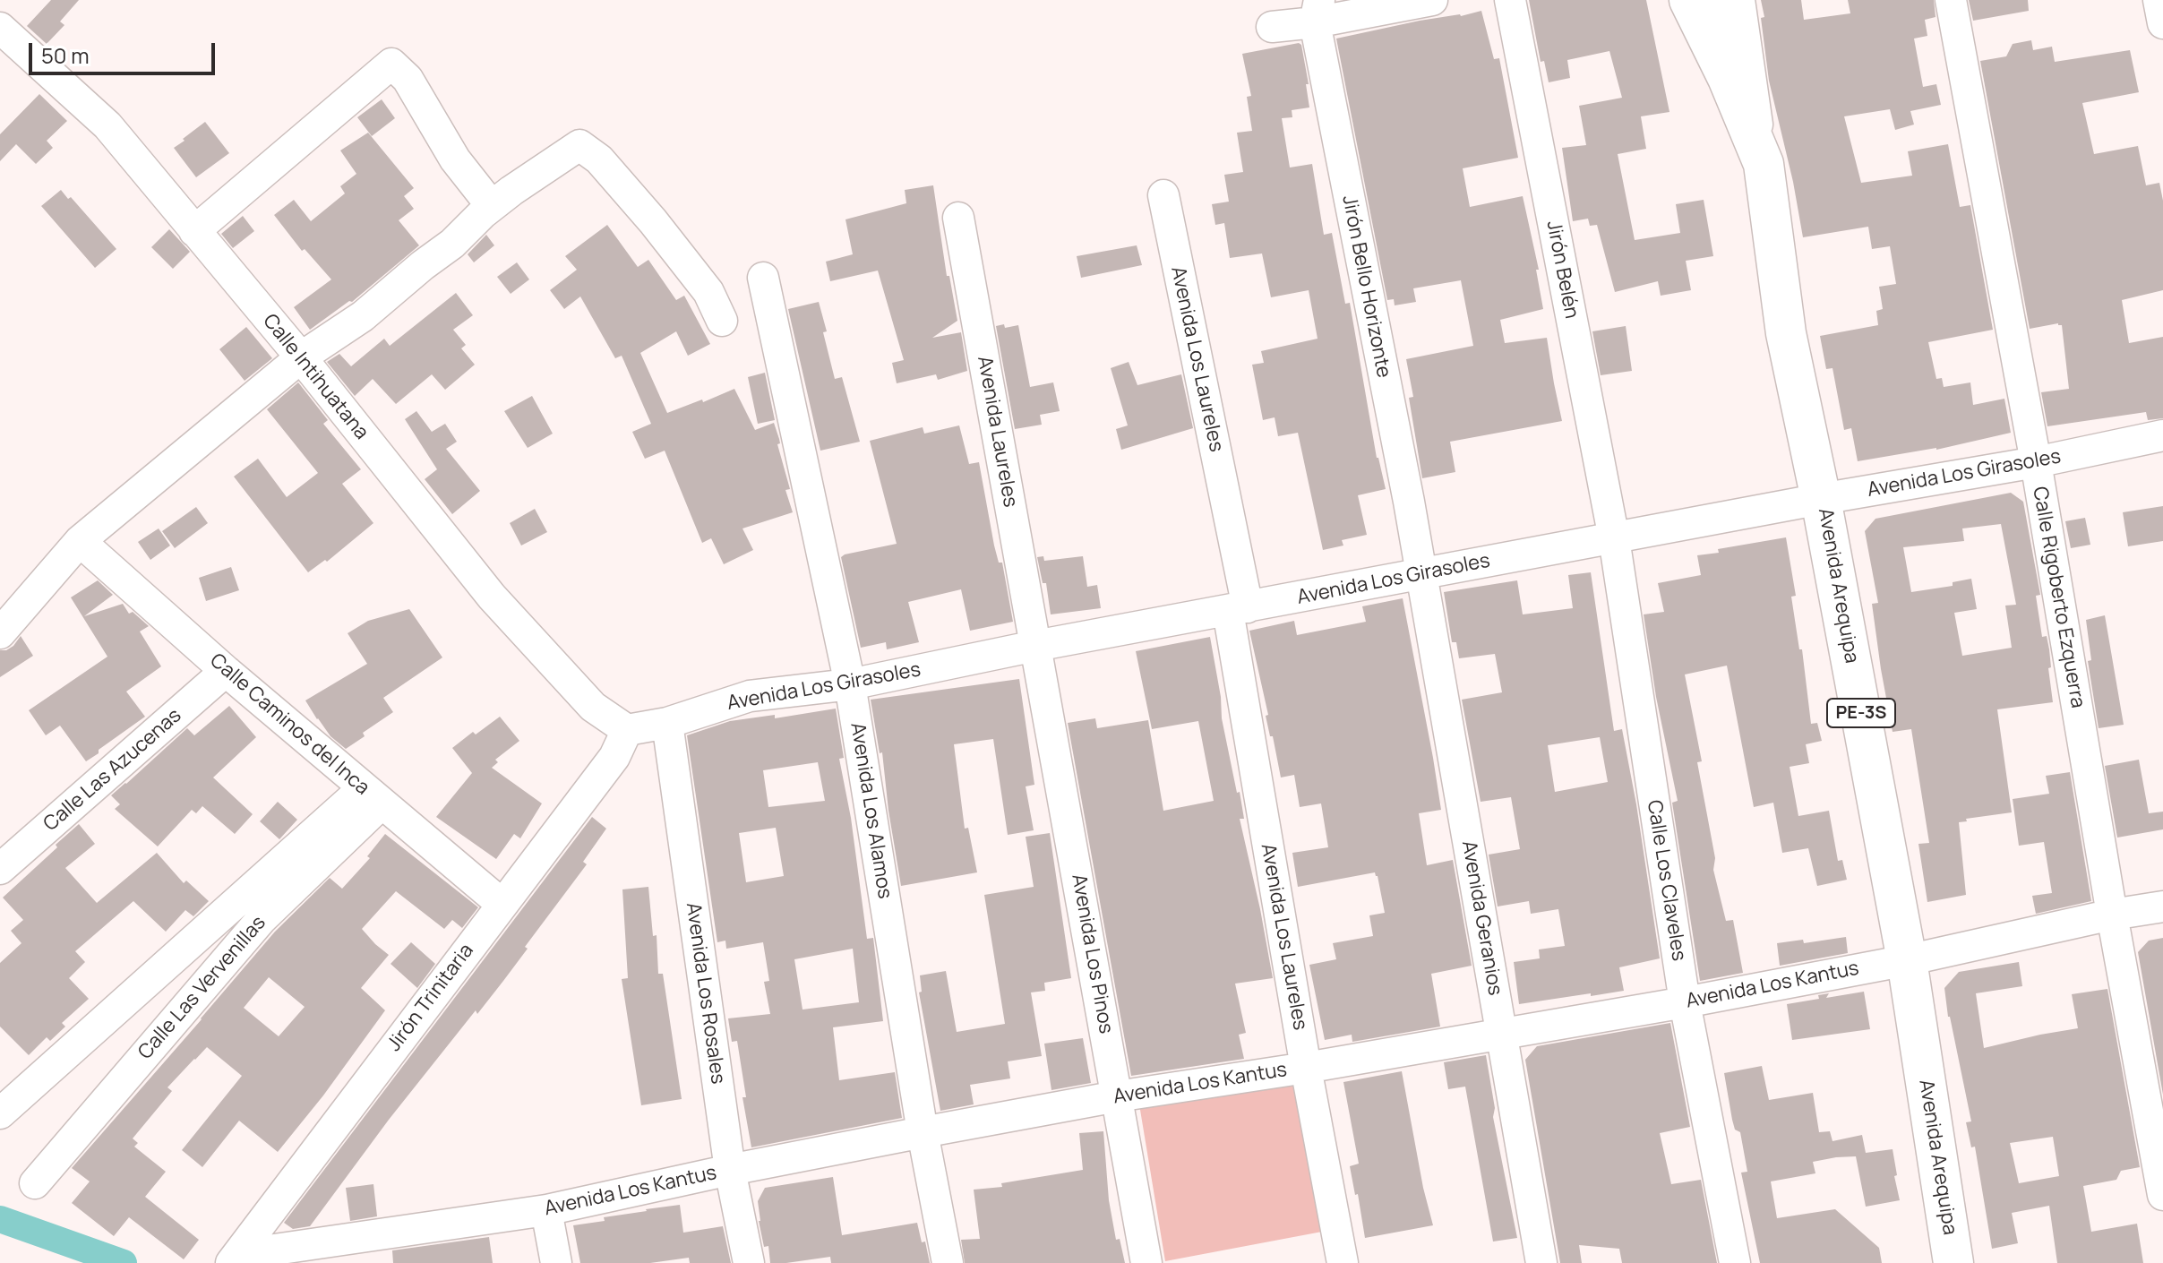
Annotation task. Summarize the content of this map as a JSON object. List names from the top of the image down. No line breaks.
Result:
{"streets":{"highway":["Avenida Arequipa","PE-3S"],"street":["Jirón Belén","Jirón Bello Horizonte","Avenida Los Laureles","Calle Intihuatana","Avenida Laureles","Avenida Los Girasoles","Calle Rigoberto Ezquerra","Calle Caminos del Inca","Calle Las Azucenas","Avenida Los Alamos","Calle Los Claveles","Avenida Geranios","Avenida Los Pinos","Avenida Los Kantus","Calle Las Vervenillas","Avenida Los Rosales","Jirón Trinitaria"]},"crossings":[["Jirón Belén","Avenida Los Girasoles"],["Jirón Belén","Calle Los Claveles"],["Jirón Bello Horizonte","Avenida Los Girasoles"],["Jirón Bello Horizonte","Avenida Geranios"],["Avenida Los Laureles","Avenida Los Girasoles"],["Avenida Los Laureles","Avenida Los Kantus"],["Calle Intihuatana","Avenida Los Girasoles"],["Calle Intihuatana","Jirón Trinitaria"],["Avenida Laureles","Avenida Los Girasoles"],["Avenida Laureles","Avenida Los Pinos"],["Avenida Los Girasoles","Avenida Arequipa"],["Avenida Los Girasoles","Calle Rigoberto Ezquerra"],["Avenida Los Girasoles","Avenida Los Alamos"],["Avenida Los Girasoles","Calle Los Claveles"],["Avenida Los Girasoles","Avenida Geranios"],["Avenida Los Girasoles","Avenida Los Pinos"],["Avenida Los Girasoles","Avenida Los Rosales"],["Avenida Los Girasoles","Jirón Trinitaria"],["Avenida Arequipa","PE-3S"],["Avenida Arequipa","Avenida Los Kantus"],["Calle Rigoberto Ezquerra","Avenida Los Kantus"],["Calle Caminos del Inca","Calle Las Azucenas"],["Calle Caminos del Inca","Calle Las Vervenillas"],["Calle Caminos del Inca","Jirón Trinitaria"],["Avenida Los Alamos","Avenida Los Kantus"],["Calle Los Claveles","Avenida Los Kantus"],["Avenida Geranios","Avenida Los Kantus"],["Avenida Los Pinos","Avenida Los Kantus"],["Avenida Los Kantus","Avenida Los Rosales"],["Avenida Los Kantus","Jirón Trinitaria"]],"scale_bar":"50 m"}
